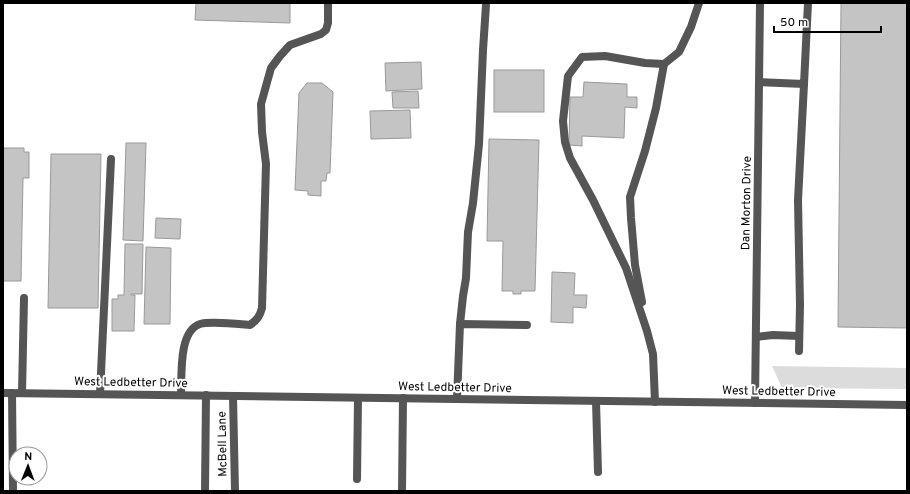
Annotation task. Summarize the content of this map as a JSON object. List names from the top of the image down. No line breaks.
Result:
{"streets":{"street":["Dan Morton Drive","West Ledbetter Drive","McBell Lane"]},"crossings":[["Dan Morton Drive","West Ledbetter Drive"],["West Ledbetter Drive","McBell Lane"]],"scale_bar":"50 m","north":"top"}
